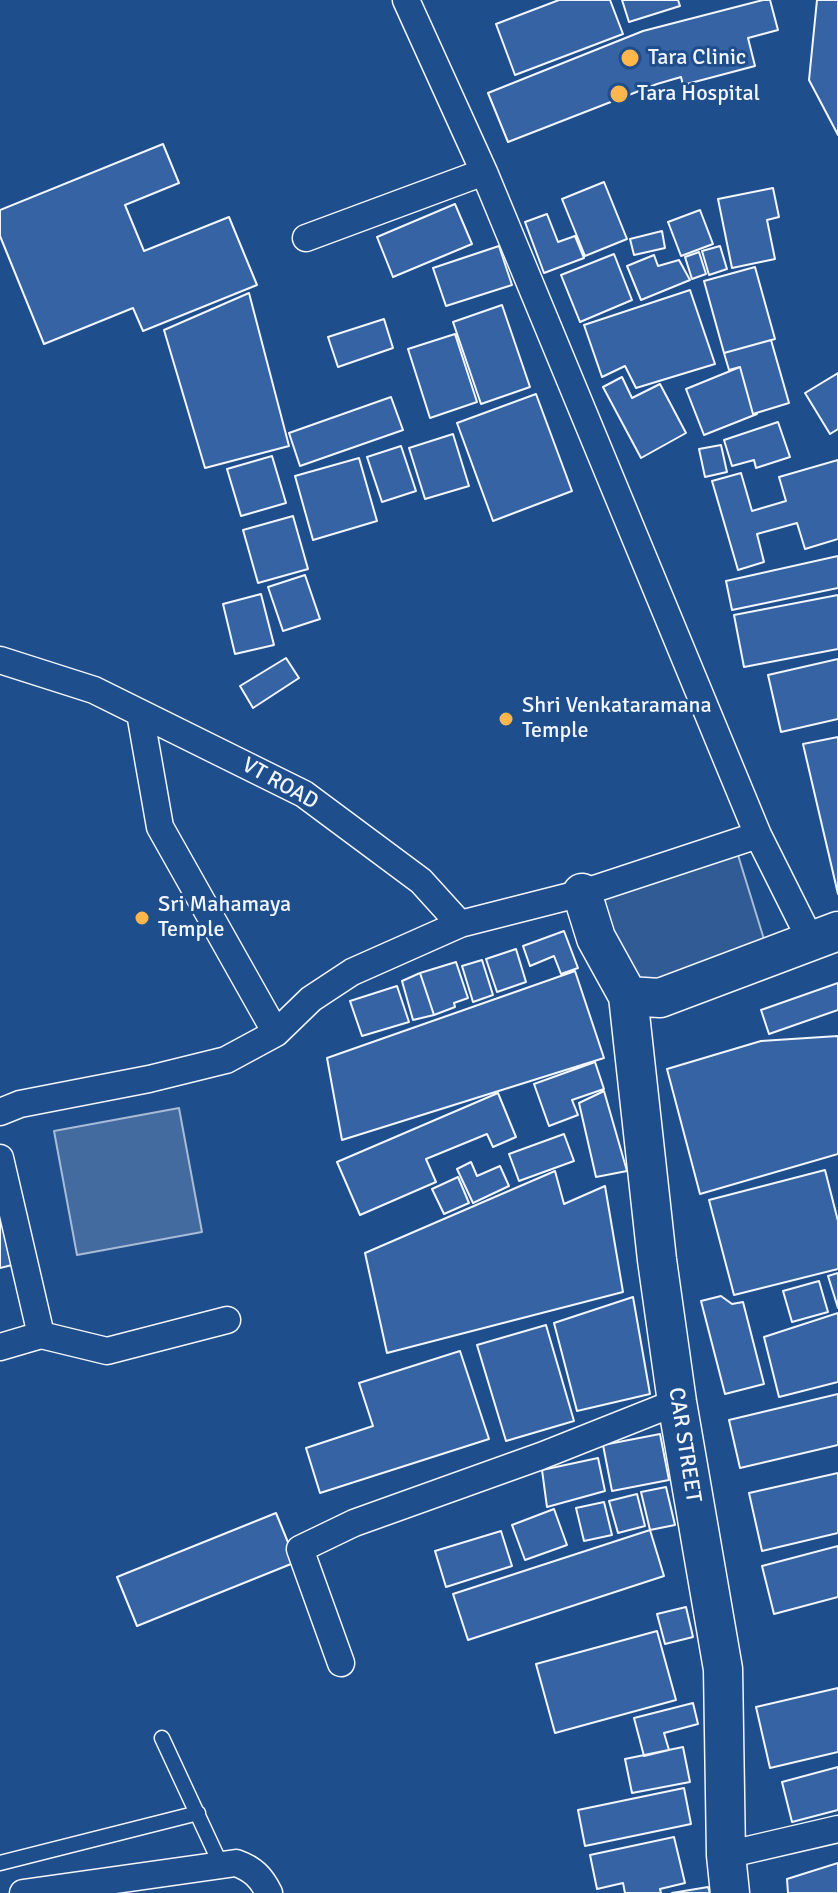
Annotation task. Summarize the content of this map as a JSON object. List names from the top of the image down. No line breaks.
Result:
{"streets":{"main road":["CAR STREET"],"street":["VT ROAD"]},"places":["Tara Clinic","Tara Hospital","Shri Venkataramana Temple","Sri Mahamaya Temple"]}
